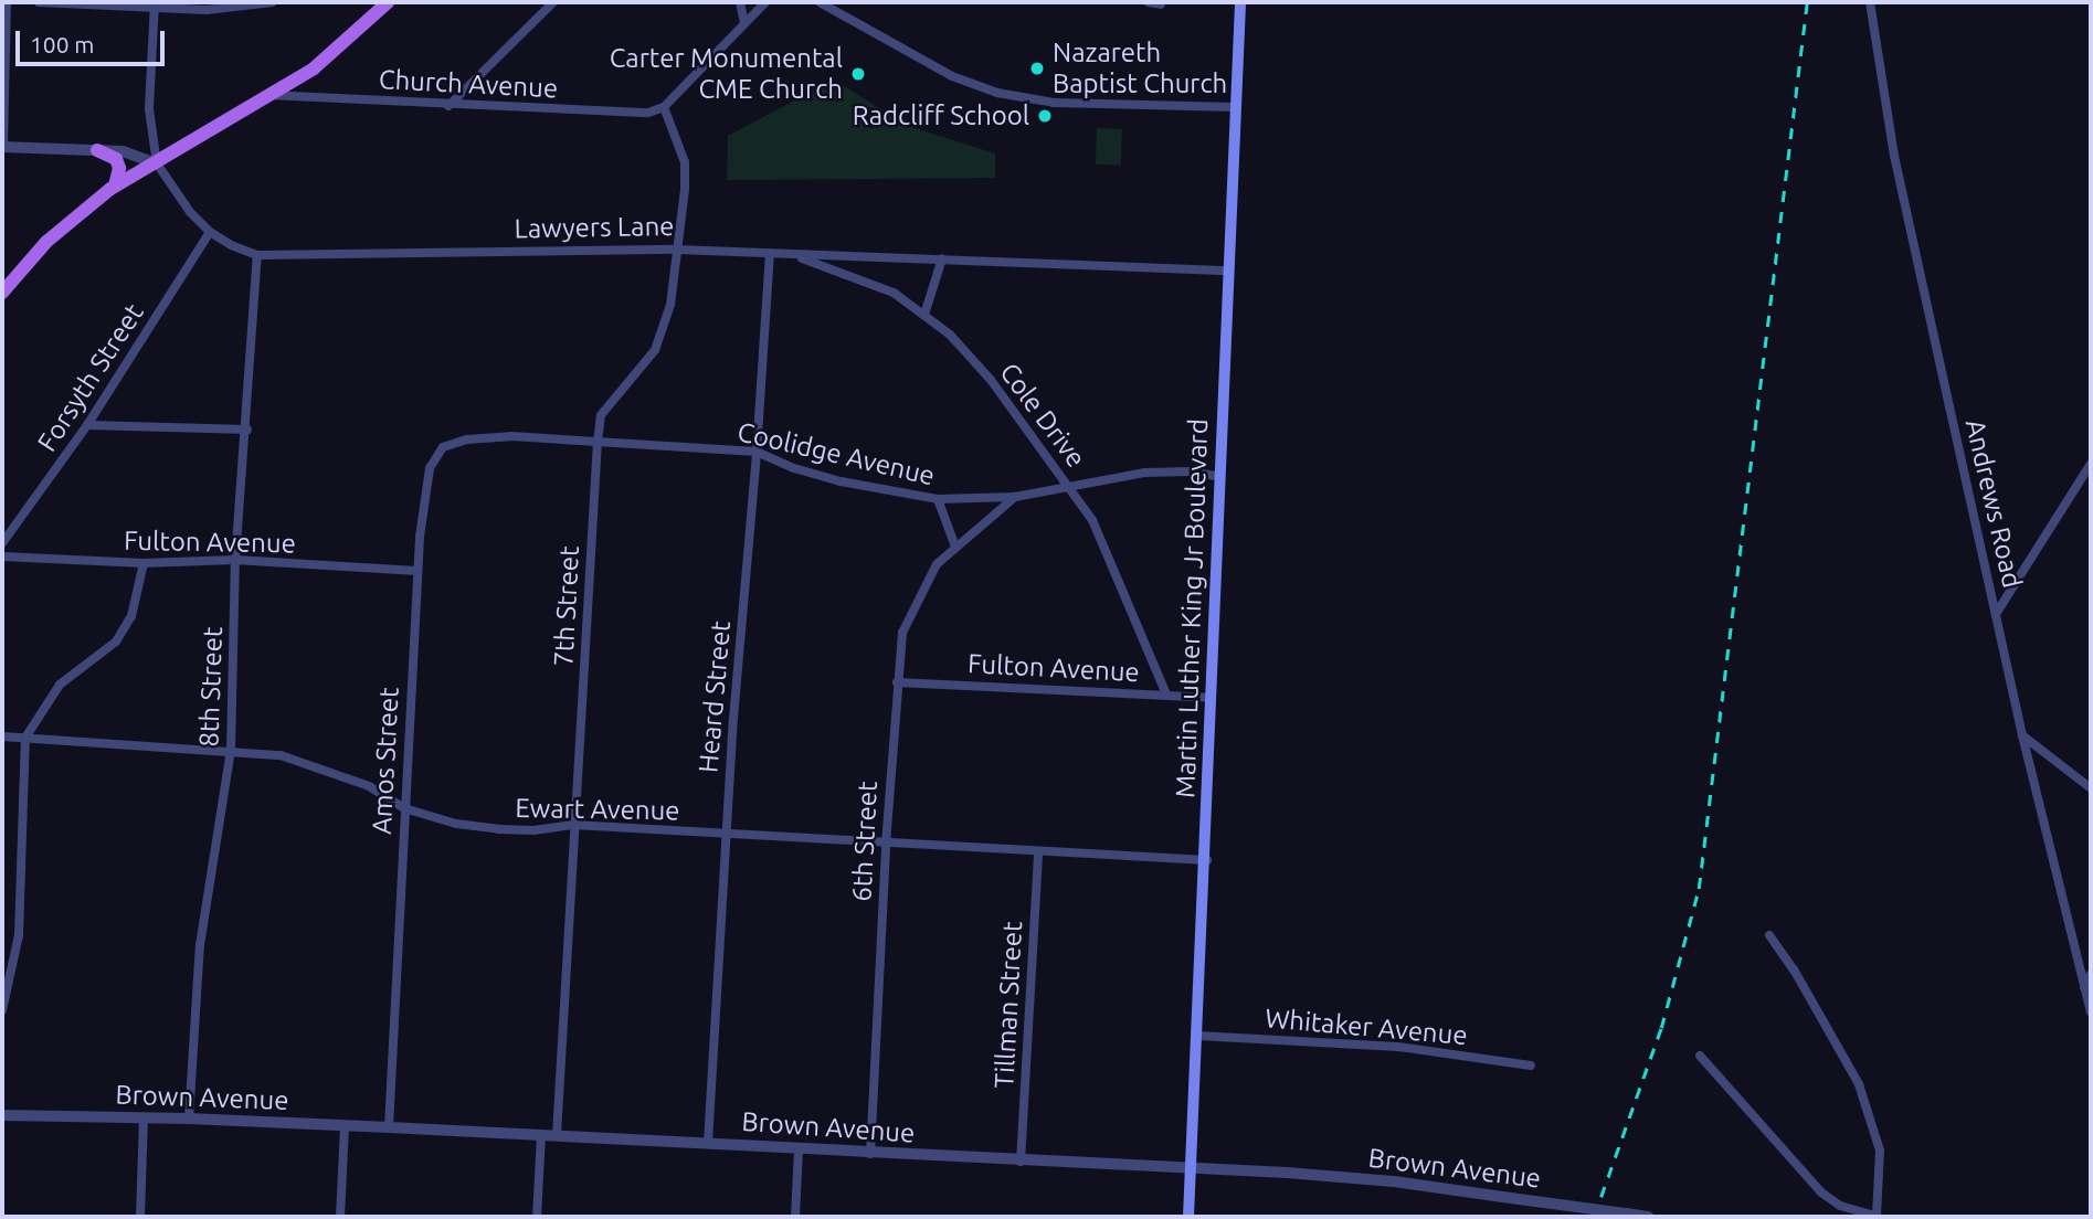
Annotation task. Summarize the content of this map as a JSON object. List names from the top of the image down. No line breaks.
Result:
{"streets":{"main road":["Martin Luther King Jr Boulevard"],"street":["Church Avenue","Lawyers Lane","Forsyth Street","Cole Drive","Coolidge Avenue","Andrews Road","Fulton Avenue","7th Street","8th Street","Heard Street","Amos Street","Ewart Avenue","6th Street","Tillman Street","Whitaker Avenue","Brown Avenue"]},"crossings":[["Church Avenue","7th Street"],["Lawyers Lane","Forsyth Street"],["Lawyers Lane","Cole Drive"],["Lawyers Lane","7th Street"],["Lawyers Lane","Martin Luther King Jr Boulevard"],["Lawyers Lane","8th Street"],["Lawyers Lane","Heard Street"],["Cole Drive","Coolidge Avenue"],["Cole Drive","Fulton Avenue"],["Coolidge Avenue","7th Street"],["Coolidge Avenue","Martin Luther King Jr Boulevard"],["Coolidge Avenue","Heard Street"],["Coolidge Avenue","Amos Street"],["Coolidge Avenue","6th Street"],["Fulton Avenue","Martin Luther King Jr Boulevard"],["Fulton Avenue","8th Street"],["Fulton Avenue","Amos Street"],["Fulton Avenue","6th Street"],["7th Street","Ewart Avenue"],["7th Street","Brown Avenue"],["Martin Luther King Jr Boulevard","Ewart Avenue"],["Martin Luther King Jr Boulevard","Whitaker Avenue"],["Martin Luther King Jr Boulevard","Brown Avenue"],["8th Street","Ewart Avenue"],["8th Street","Brown Avenue"],["Heard Street","Ewart Avenue"],["Heard Street","Brown Avenue"],["Amos Street","Ewart Avenue"],["Amos Street","Brown Avenue"],["Ewart Avenue","6th Street"],["Ewart Avenue","Tillman Street"],["6th Street","Brown Avenue"],["Tillman Street","Brown Avenue"]],"places":["Nazareth Baptist Church","Carter Monumental CME Church","Radcliff School"],"scale_bar":"100 m"}
